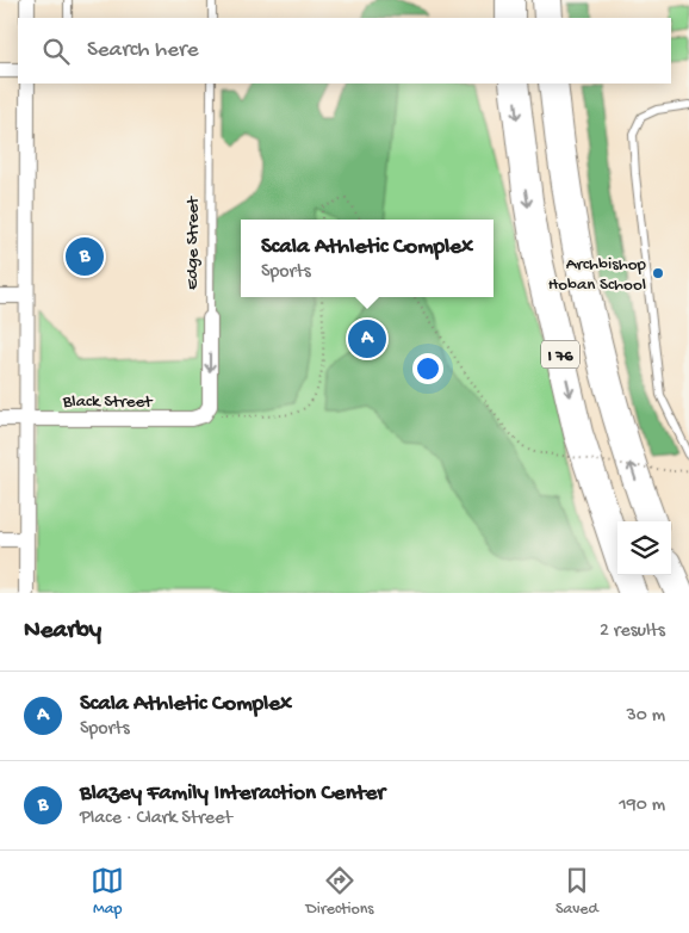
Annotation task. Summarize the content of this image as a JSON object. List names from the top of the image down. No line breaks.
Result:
{"streets":{"highway":["I 76"],"street":["Edge Street","Black Street"]},"crossings":[["Edge Street","Black Street"]],"places":["Archbishop Hoban School"],"page":{"search":"Search here","popup":["Scala Athletic Complex","Sports"],"pins":["B","A"],"heading":["Nearby","2 results"],"list":[{"mark":"A","name":"Scala Athletic Complex","note":"Sports","value":"30 m"},{"mark":"B","name":"Blazey Family Interaction Center","note":"Place · Clark Street","value":"190 m"}],"nav":["Map","Directions","Saved"]}}
